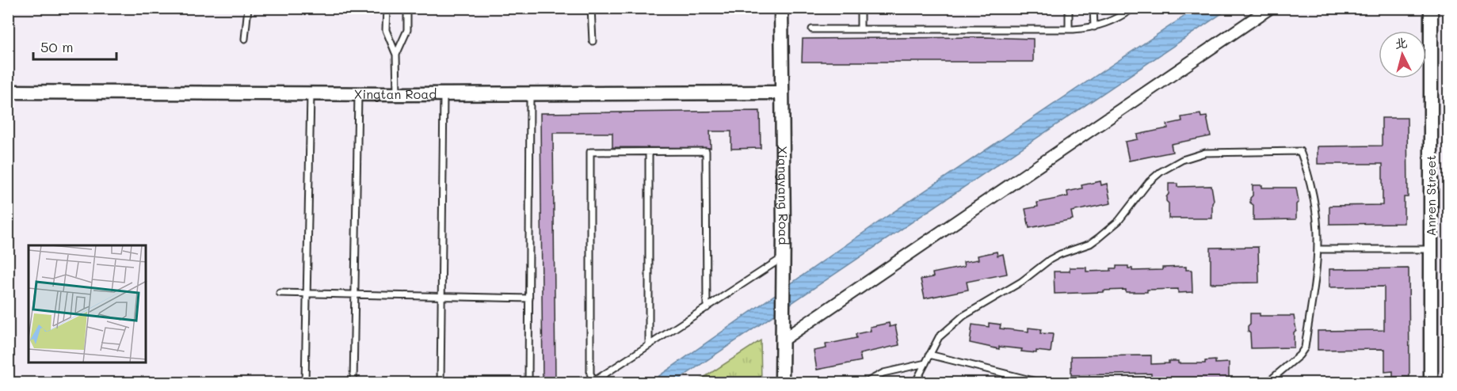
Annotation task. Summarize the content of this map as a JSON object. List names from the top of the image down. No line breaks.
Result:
{"streets":{"street":["Xingtan Road","Xiangyang Road","Anren Street"]},"crossings":[["Xingtan Road","Xiangyang Road"]],"scale_bar":"50 m","north":"top"}
